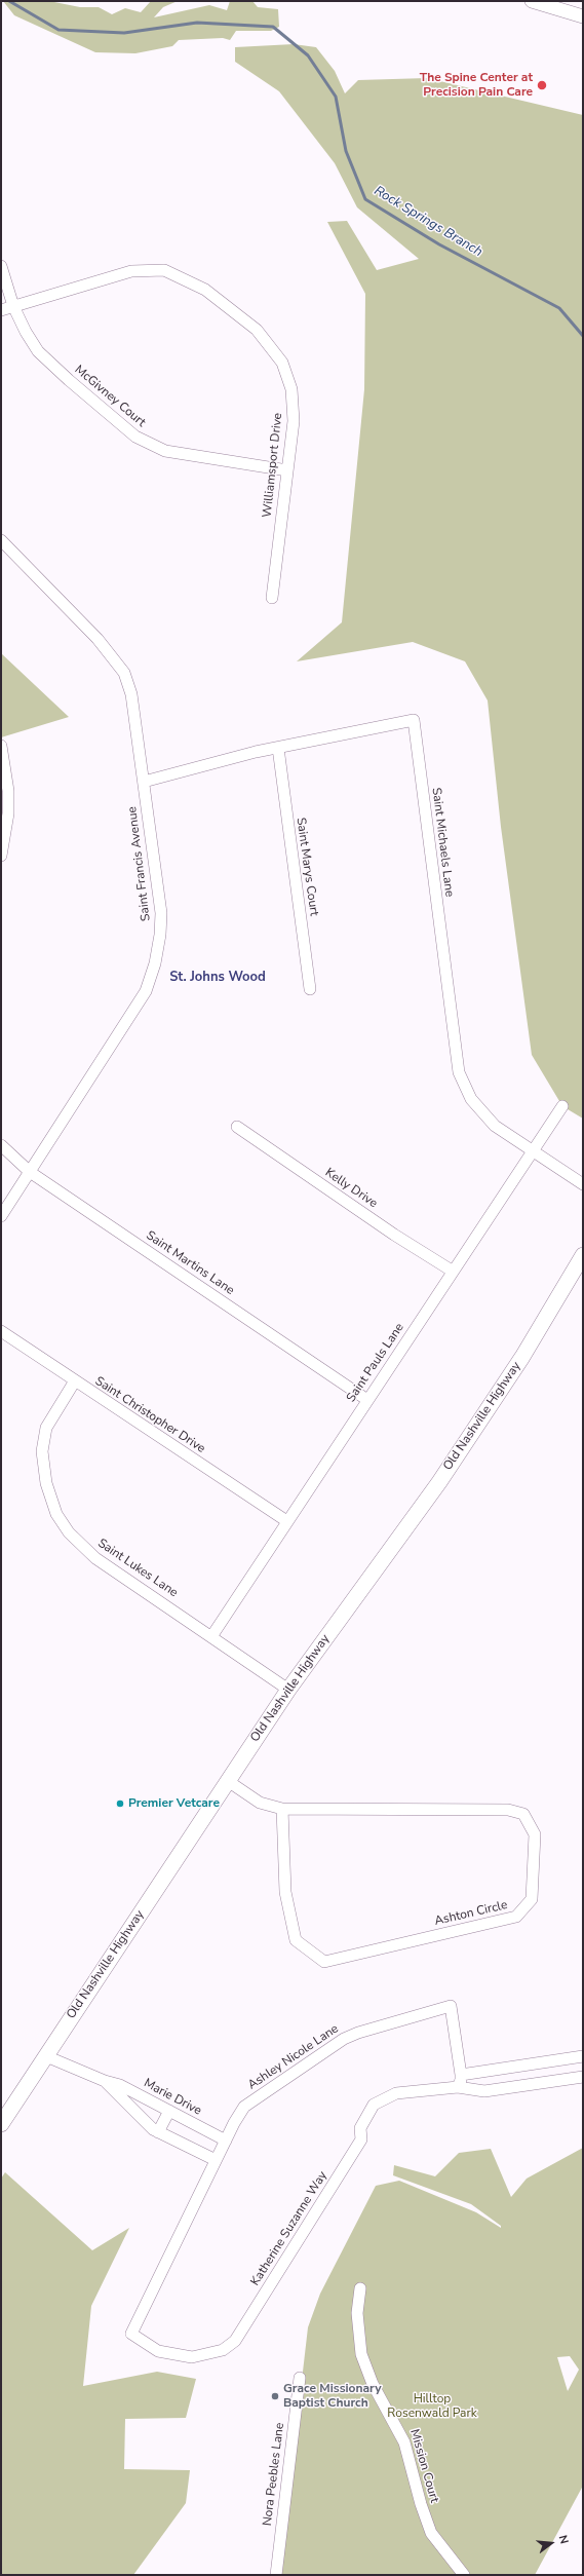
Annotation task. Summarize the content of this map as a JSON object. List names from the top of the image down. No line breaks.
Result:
{"streets":{"main road":["Old Nashville Highway"],"street":["McGivney Court","Williamsport Drive","Saint Michaels Lane","Saint Francis Avenue","Saint Marys Court","Kelly Drive","Saint Martins Lane","Saint Pauls Lane","Saint Christopher Drive","Saint Lukes Lane","Ashton Circle","Ashley Nicole Lane","Marie Drive","Katherine Suzanne Way","Mission Court","Nora Peebles Lane"]},"crossings":[["McGivney Court","Williamsport Drive"],["Saint Michaels Lane","Saint Francis Avenue"],["Saint Michaels Lane","Saint Marys Court"],["Saint Michaels Lane","Saint Pauls Lane"],["Saint Francis Avenue","Saint Martins Lane"],["Kelly Drive","Saint Pauls Lane"],["Saint Martins Lane","Saint Pauls Lane"],["Saint Pauls Lane","Saint Christopher Drive"],["Saint Pauls Lane","Saint Lukes Lane"],["Saint Christopher Drive","Saint Lukes Lane"],["Old Nashville Highway","Saint Lukes Lane"],["Old Nashville Highway","Ashton Circle"],["Old Nashville Highway","Marie Drive"],["Ashley Nicole Lane","Marie Drive"],["Ashley Nicole Lane","Katherine Suzanne Way"]],"districts":["St. Johns Wood"],"water":["Rock Springs Branch"],"parks":["Hilltop Rosenwald Park"],"places":["The Spine Center at Precision Pain Care","Premier Vetcare","Grace Missionary Baptist Church"],"north":"right"}
